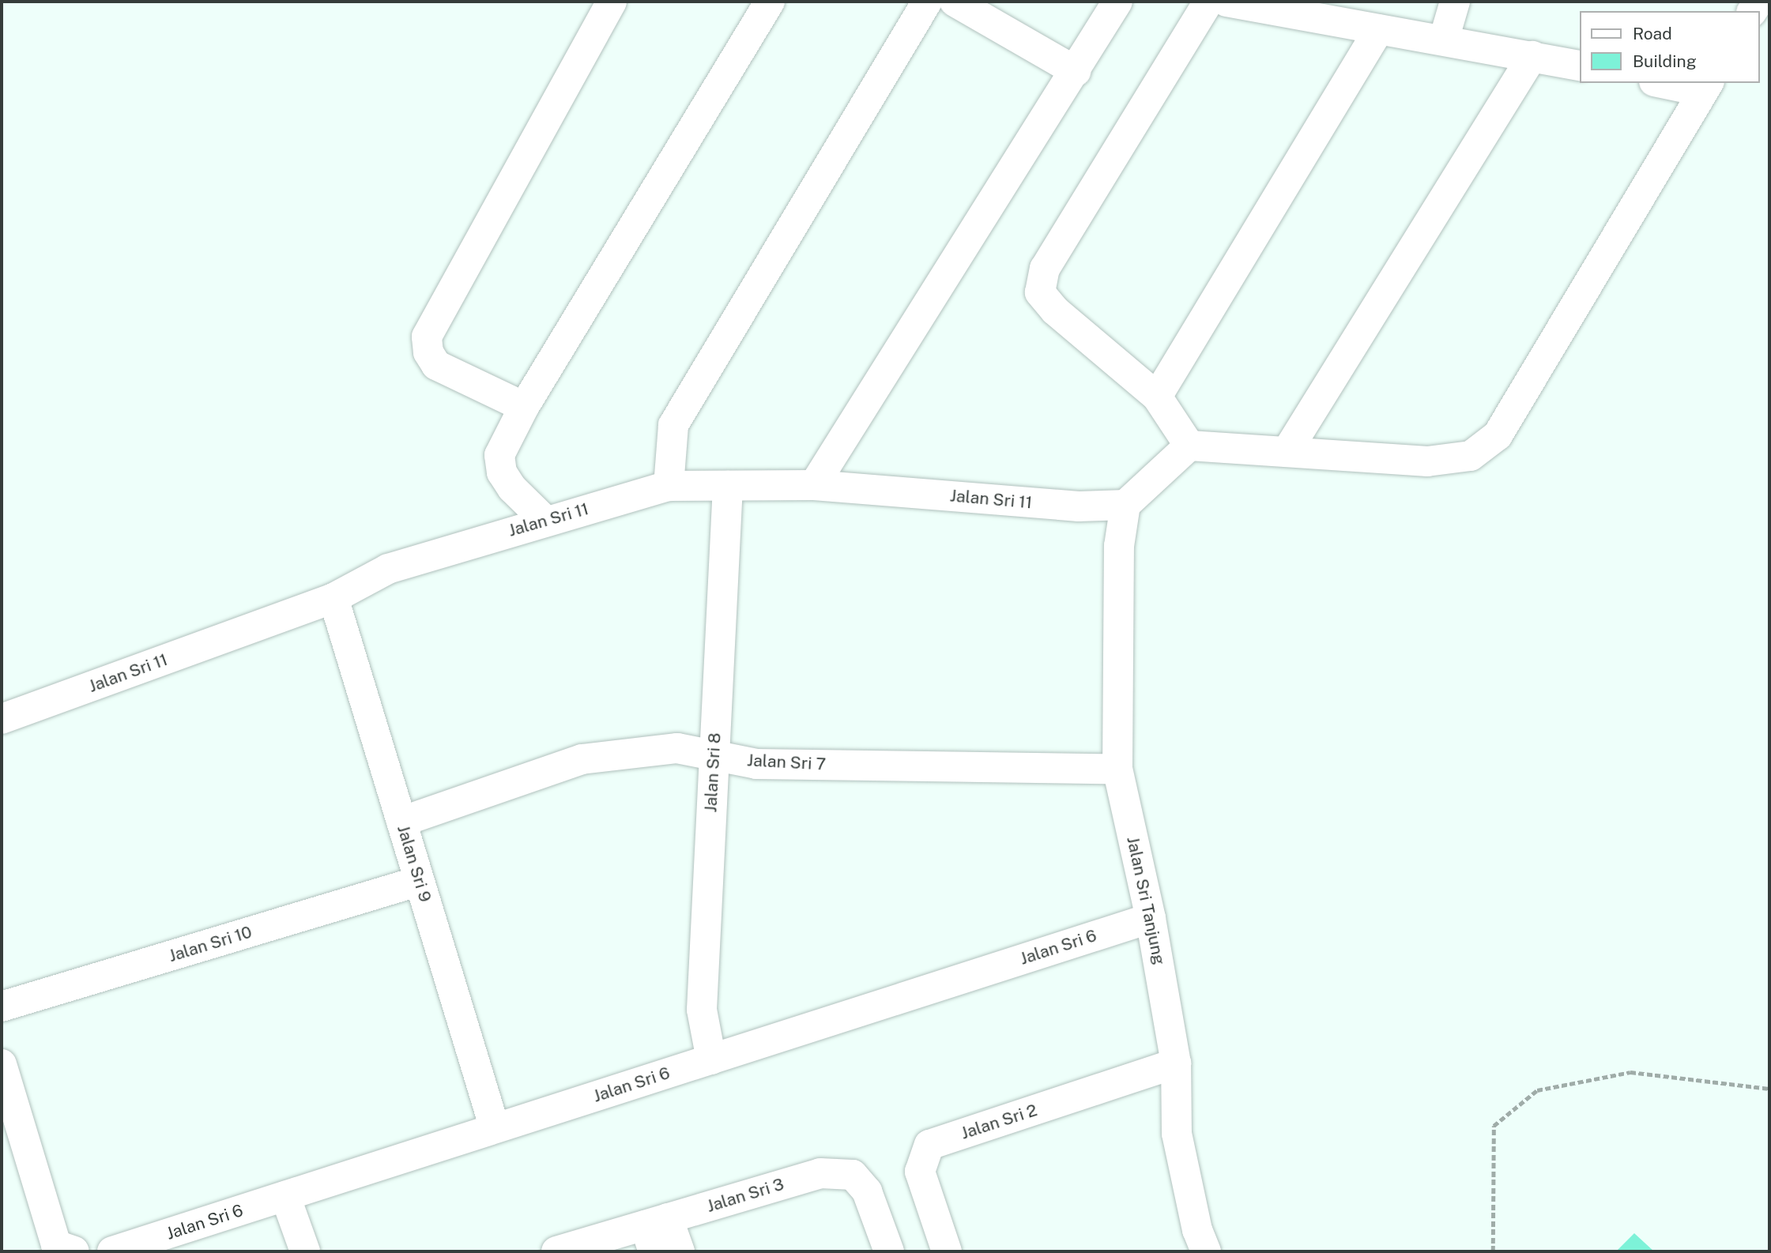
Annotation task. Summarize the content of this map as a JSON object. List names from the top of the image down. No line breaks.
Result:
{"streets":{"street":["Jalan Sri 11","Jalan Sri 7","Jalan Sri 8","Jalan Sri 9","Jalan Sri Tanjung","Jalan Sri 10","Jalan Sri 6","Jalan Sri 2","Jalan Sri 3"]},"crossings":[["Jalan Sri 11","Jalan Sri 8"],["Jalan Sri 11","Jalan Sri 9"],["Jalan Sri 11","Jalan Sri Tanjung"],["Jalan Sri 7","Jalan Sri 8"],["Jalan Sri 7","Jalan Sri 9"],["Jalan Sri 7","Jalan Sri Tanjung"],["Jalan Sri 8","Jalan Sri 6"],["Jalan Sri 9","Jalan Sri 10"],["Jalan Sri 9","Jalan Sri 6"],["Jalan Sri Tanjung","Jalan Sri 6"],["Jalan Sri Tanjung","Jalan Sri 2"]],"legend":["Road","Building"]}
